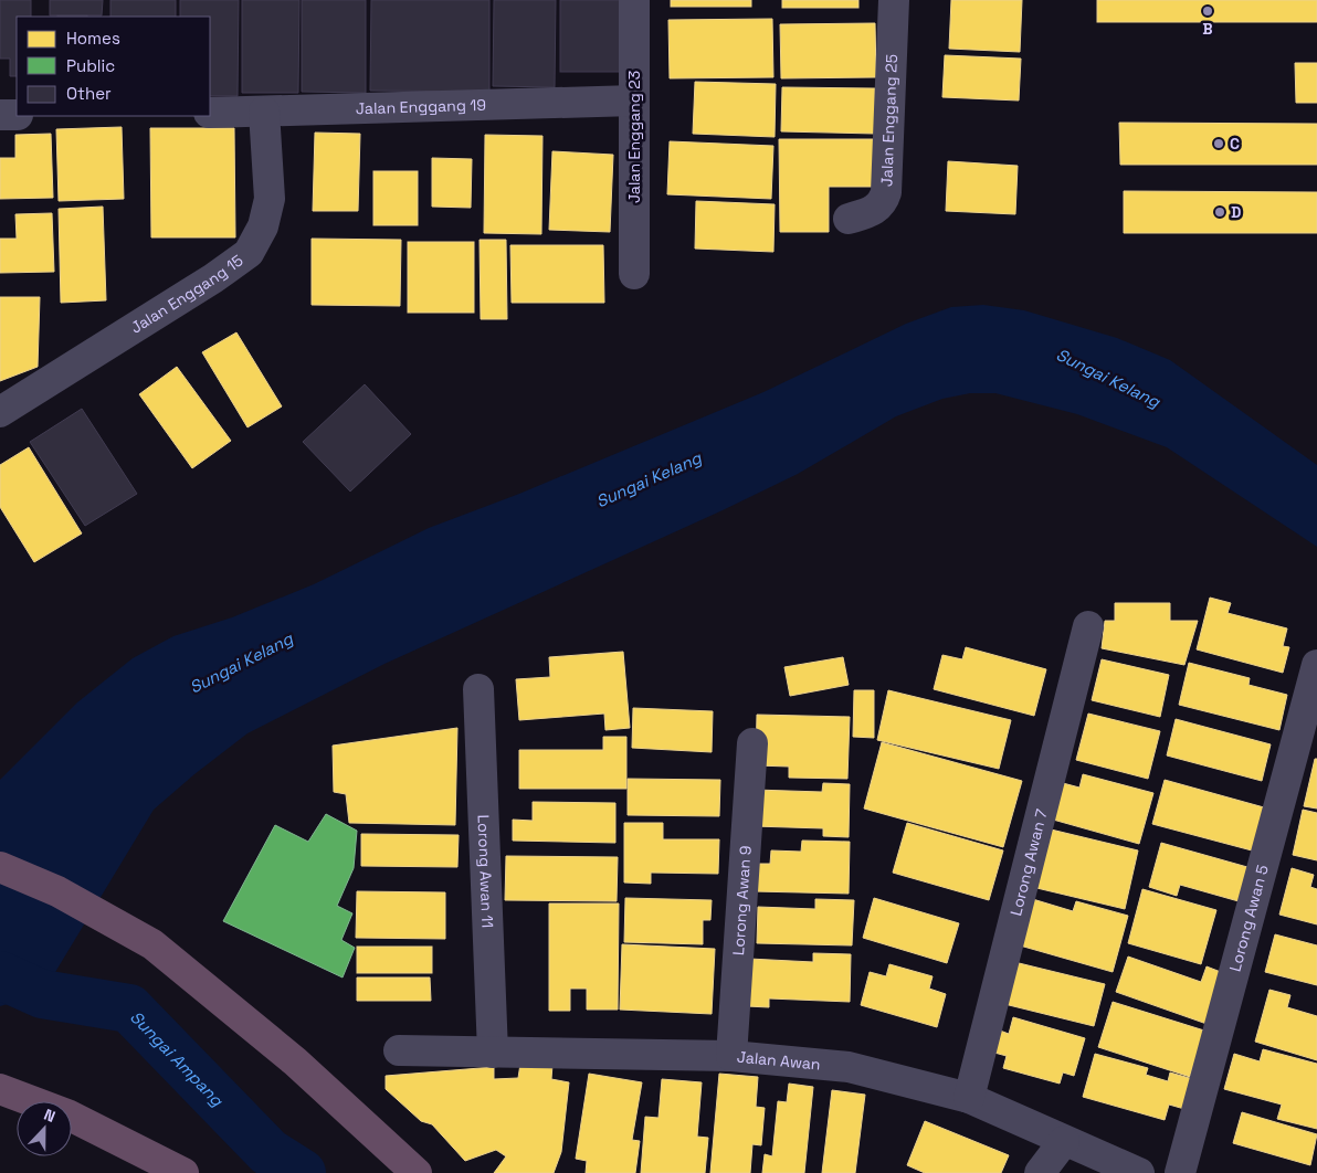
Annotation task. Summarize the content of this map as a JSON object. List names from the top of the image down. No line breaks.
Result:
{"streets":{"street":["Jalan Enggang 19","Jalan Enggang 25","Jalan Enggang 23","Jalan Enggang 15","Lorong Awan 7","Lorong Awan 11","Lorong Awan 9","Lorong Awan 5","Jalan Awan"]},"crossings":[["Jalan Enggang 19","Jalan Enggang 23"],["Jalan Enggang 19","Jalan Enggang 15"],["Lorong Awan 7","Jalan Awan"],["Lorong Awan 11","Jalan Awan"],["Lorong Awan 9","Jalan Awan"]],"water":["Sungai Kelang","Sungai Ampang"],"places":["B","C","D"],"legend":["Homes","Public","Other"],"north":"top"}
